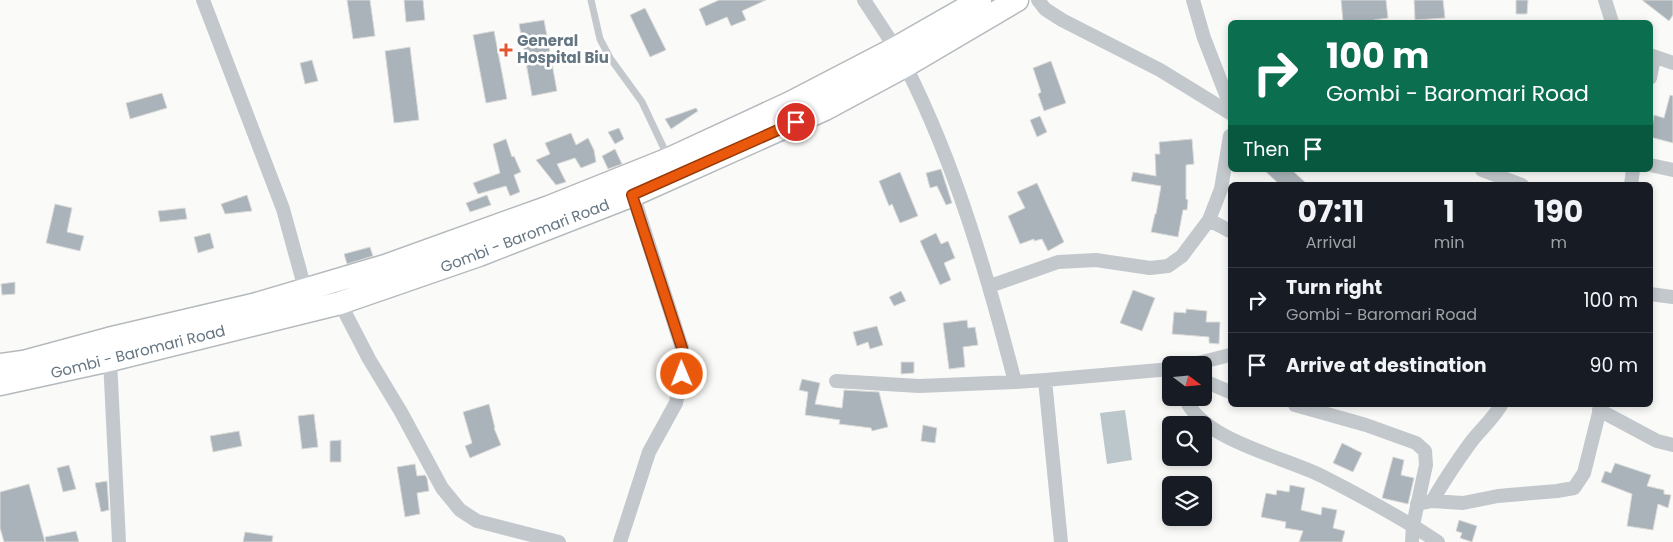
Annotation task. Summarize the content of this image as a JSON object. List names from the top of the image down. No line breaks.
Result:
{"streets":{"main road":["Gombi - Baromari Road"]},"places":{"health":["General Hospital Biu"]},"north":"right","page":{"turn":["100 m","Gombi - Baromari Road"],"then":"Then","eta":["07:11","Arrival","1","min","190","m"],"list":[{"name":"Turn right","note":"Gombi - Baromari Road","value":"100 m"},{"name":"Arrive at destination","value":"90 m"}]}}
